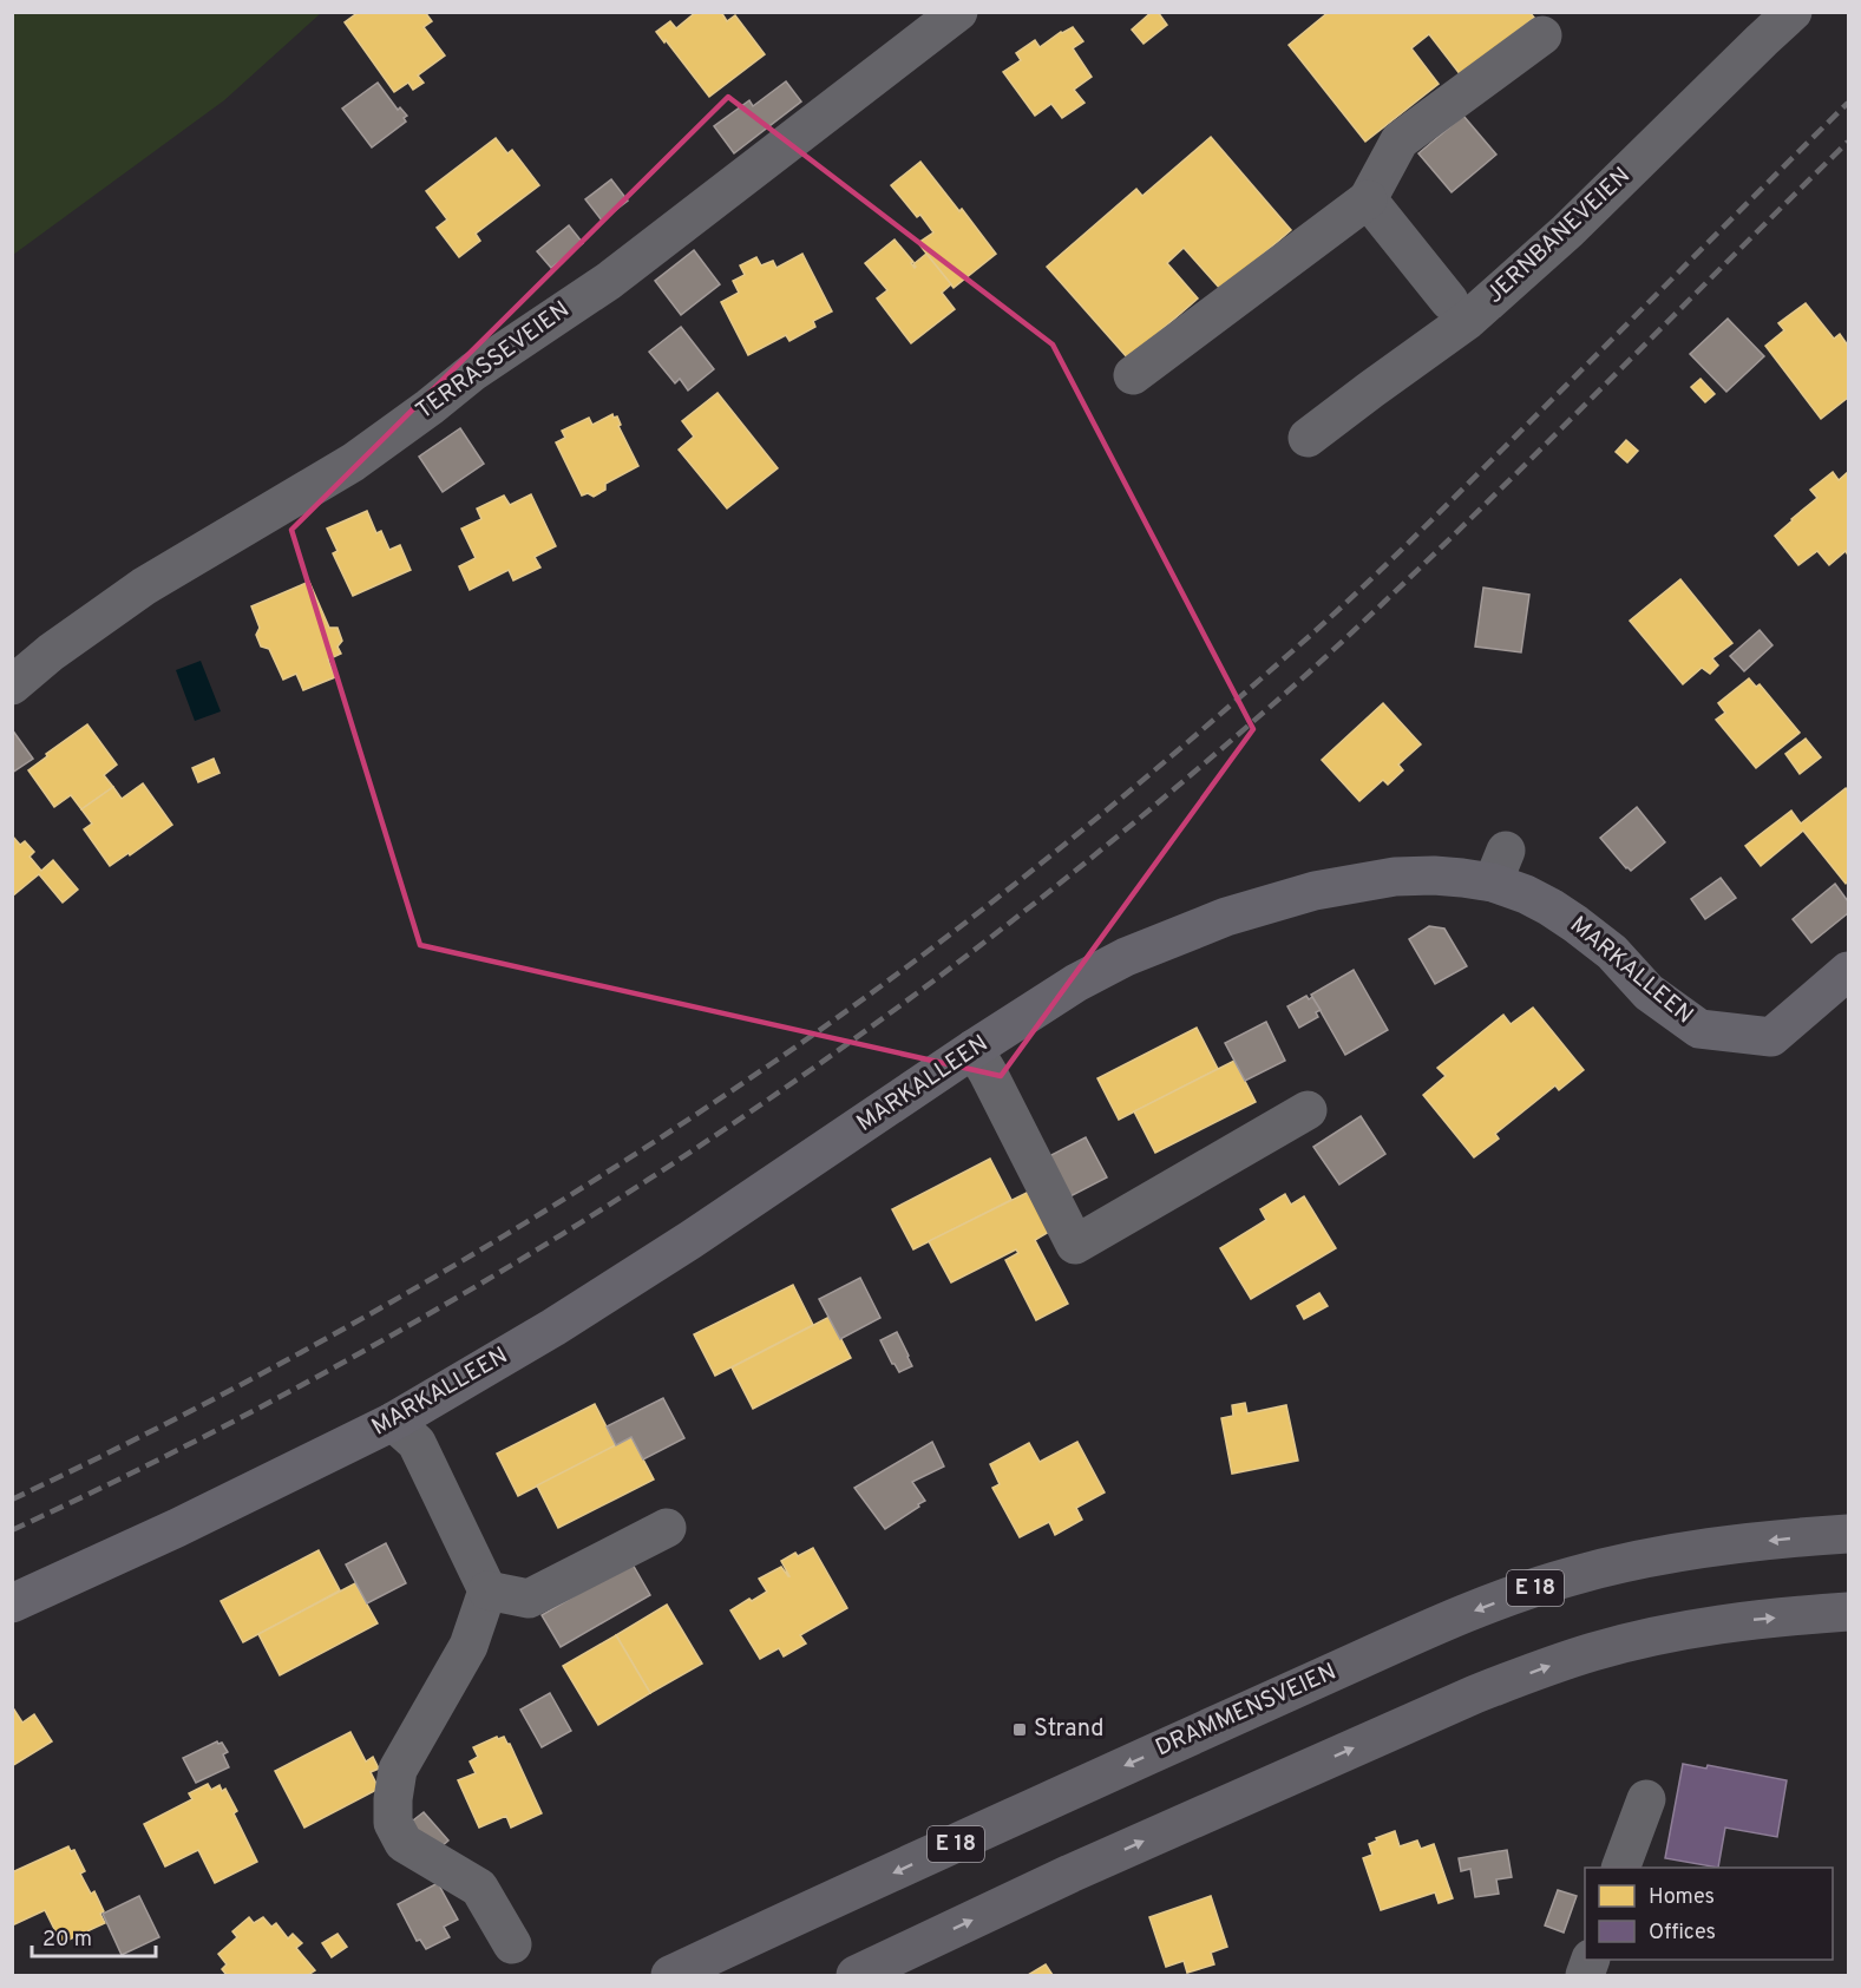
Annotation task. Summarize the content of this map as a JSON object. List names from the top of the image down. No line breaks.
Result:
{"streets":{"highway":["E 18","DRAMMENSVEIEN"],"main road":["MARKALLEEN"],"street":["JERNBANEVEIEN","TERRASSEVEIEN"]},"places":{"transit":["Strand"]},"legend":["Homes","Offices"],"scale_bar":"20 m"}
